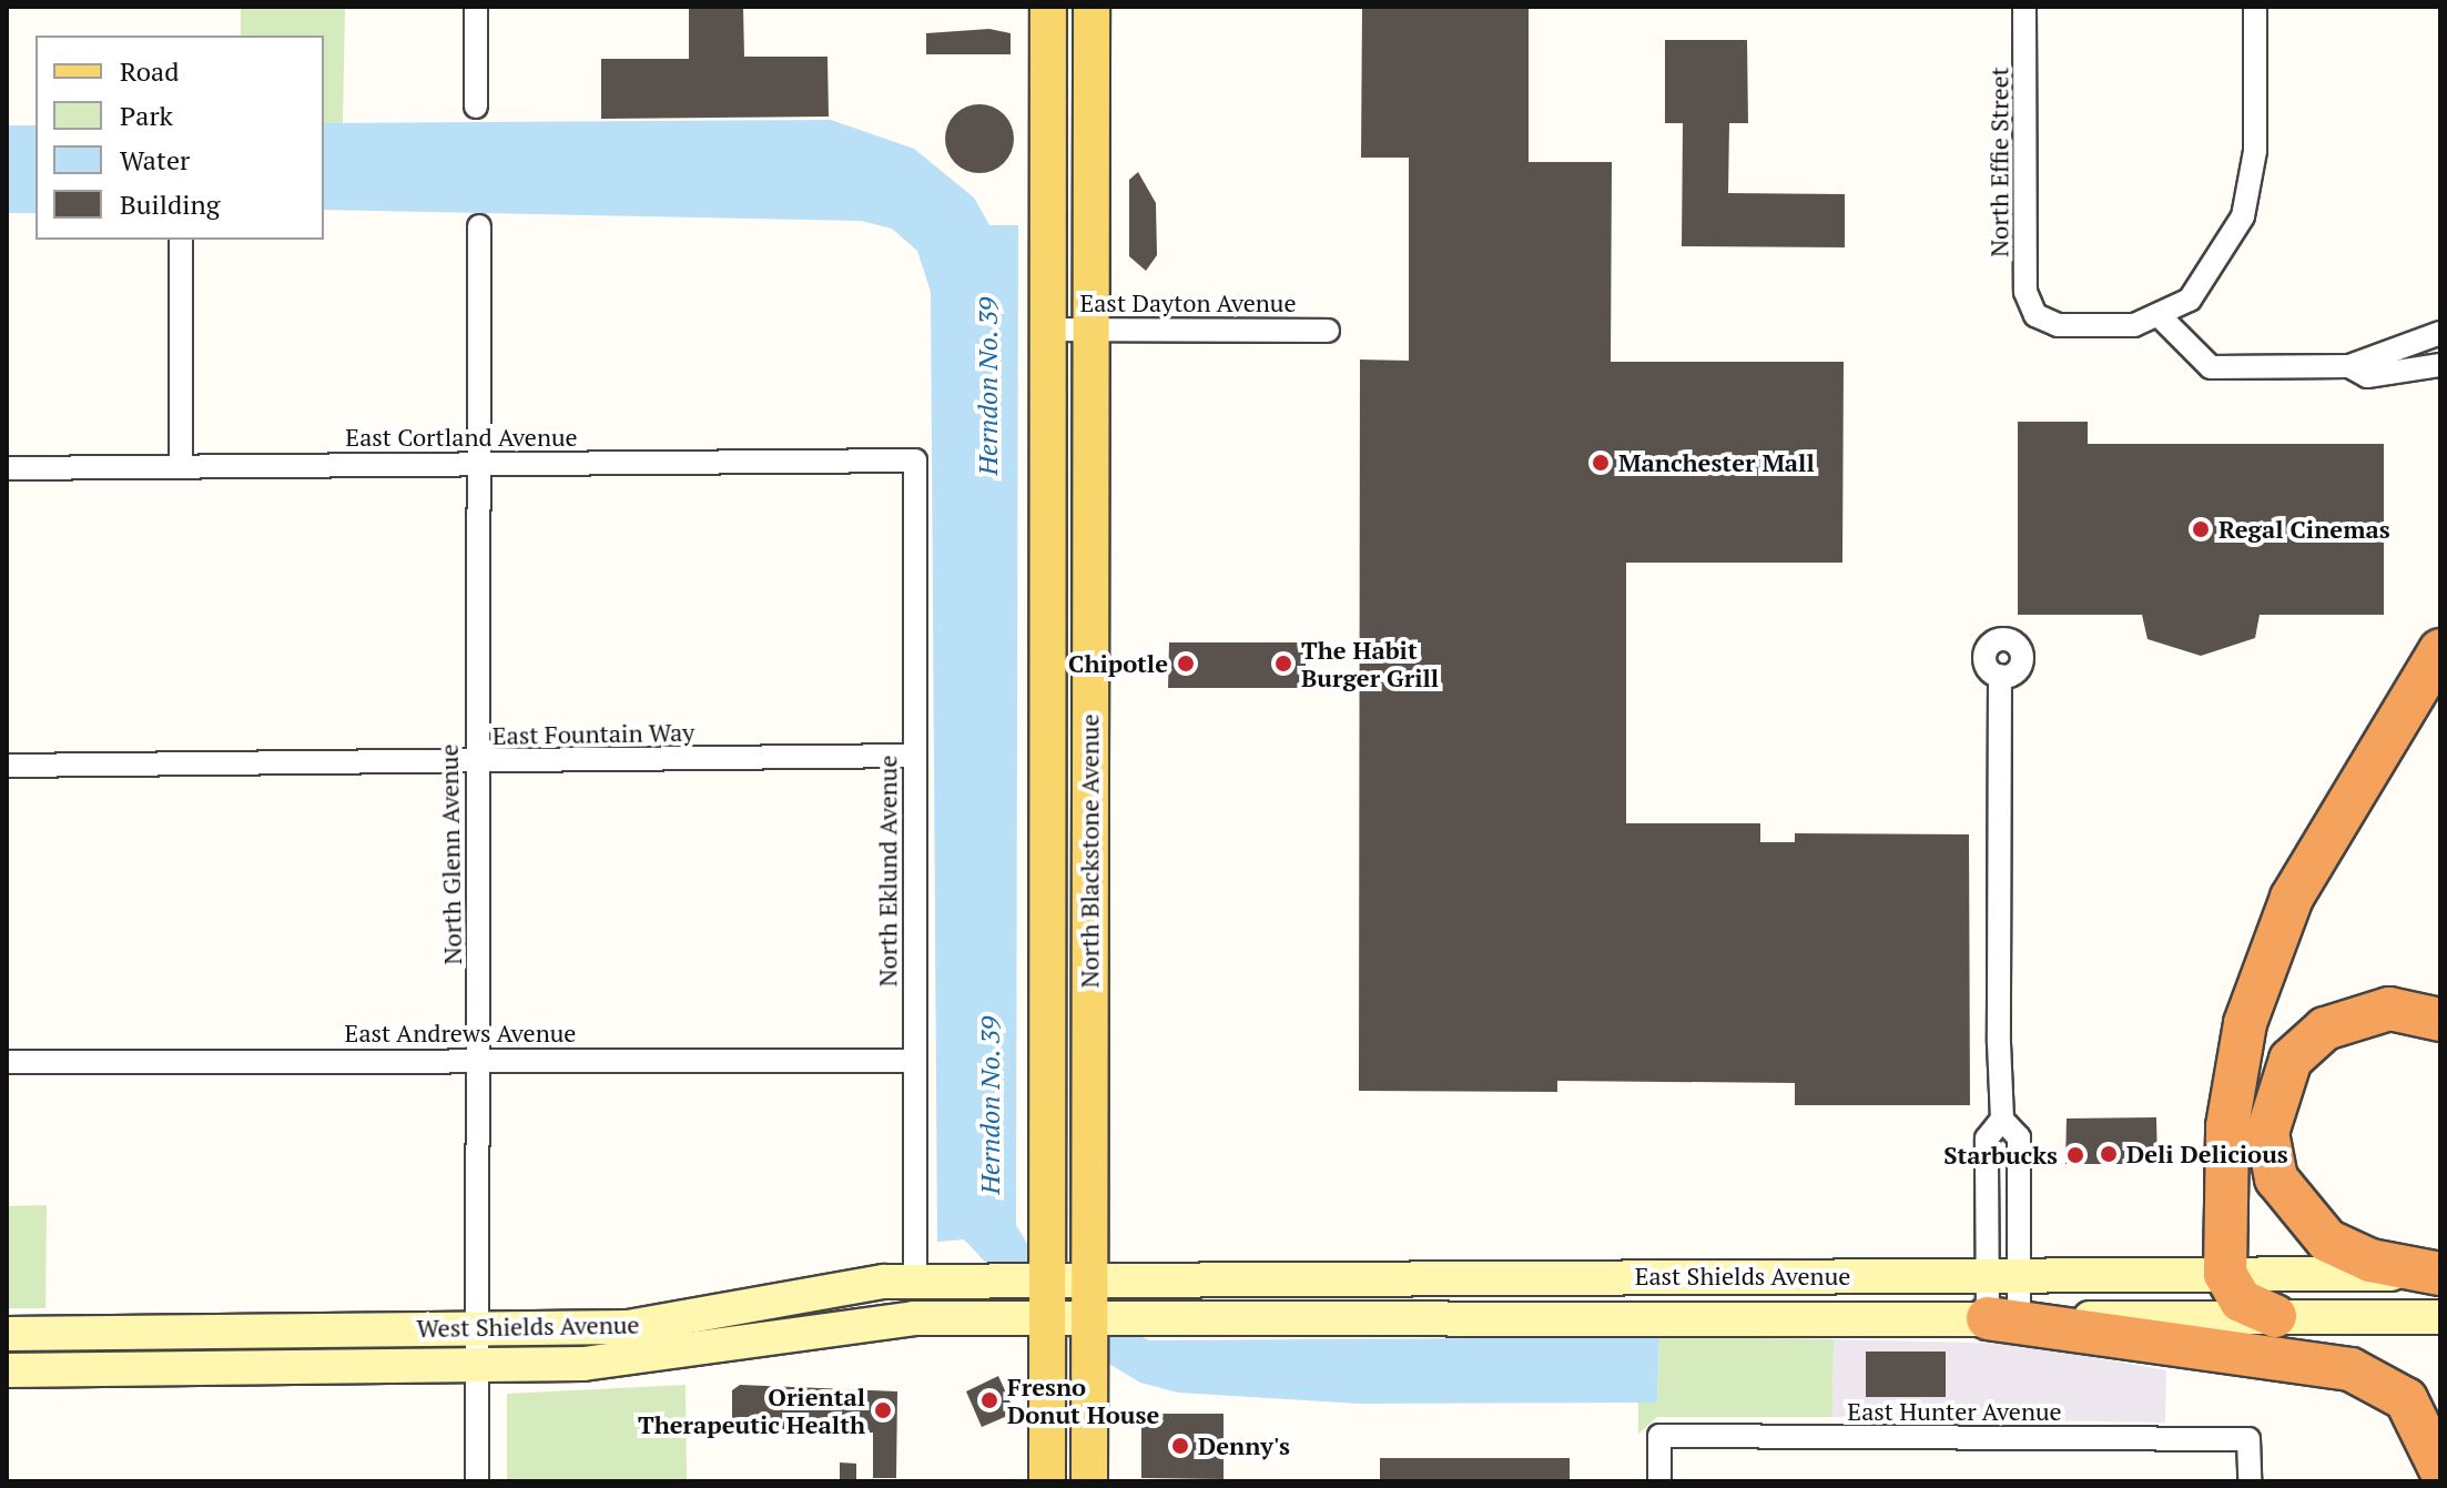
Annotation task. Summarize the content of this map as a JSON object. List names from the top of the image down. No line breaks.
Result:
{"streets":{"main road":["North Blackstone Avenue","East Shields Avenue","West Shields Avenue"],"street":["North Effie Street","East Dayton Avenue","East Cortland Avenue","East Fountain Way","North Glenn Avenue","North Eklund Avenue","East Andrews Avenue","East Hunter Avenue"]},"crossings":[["East Dayton Avenue","North Blackstone Avenue"],["East Cortland Avenue","North Glenn Avenue"],["East Cortland Avenue","North Eklund Avenue"],["East Fountain Way","North Glenn Avenue"],["East Fountain Way","North Eklund Avenue"],["North Blackstone Avenue","East Shields Avenue"],["North Blackstone Avenue","West Shields Avenue"],["North Glenn Avenue","East Andrews Avenue"],["North Glenn Avenue","West Shields Avenue"],["North Eklund Avenue","East Andrews Avenue"],["North Eklund Avenue","West Shields Avenue"],["East Shields Avenue","West Shields Avenue"]],"water":["Herndon No. 39"],"places":["Manchester Mall","Regal Cinemas","Chipotle","The Habit Burger Grill","Deli Delicious","Starbucks","Fresno Donut House","Oriental Therapeutic Health","Denny's"],"legend":["Road","Park","Water","Building"]}
